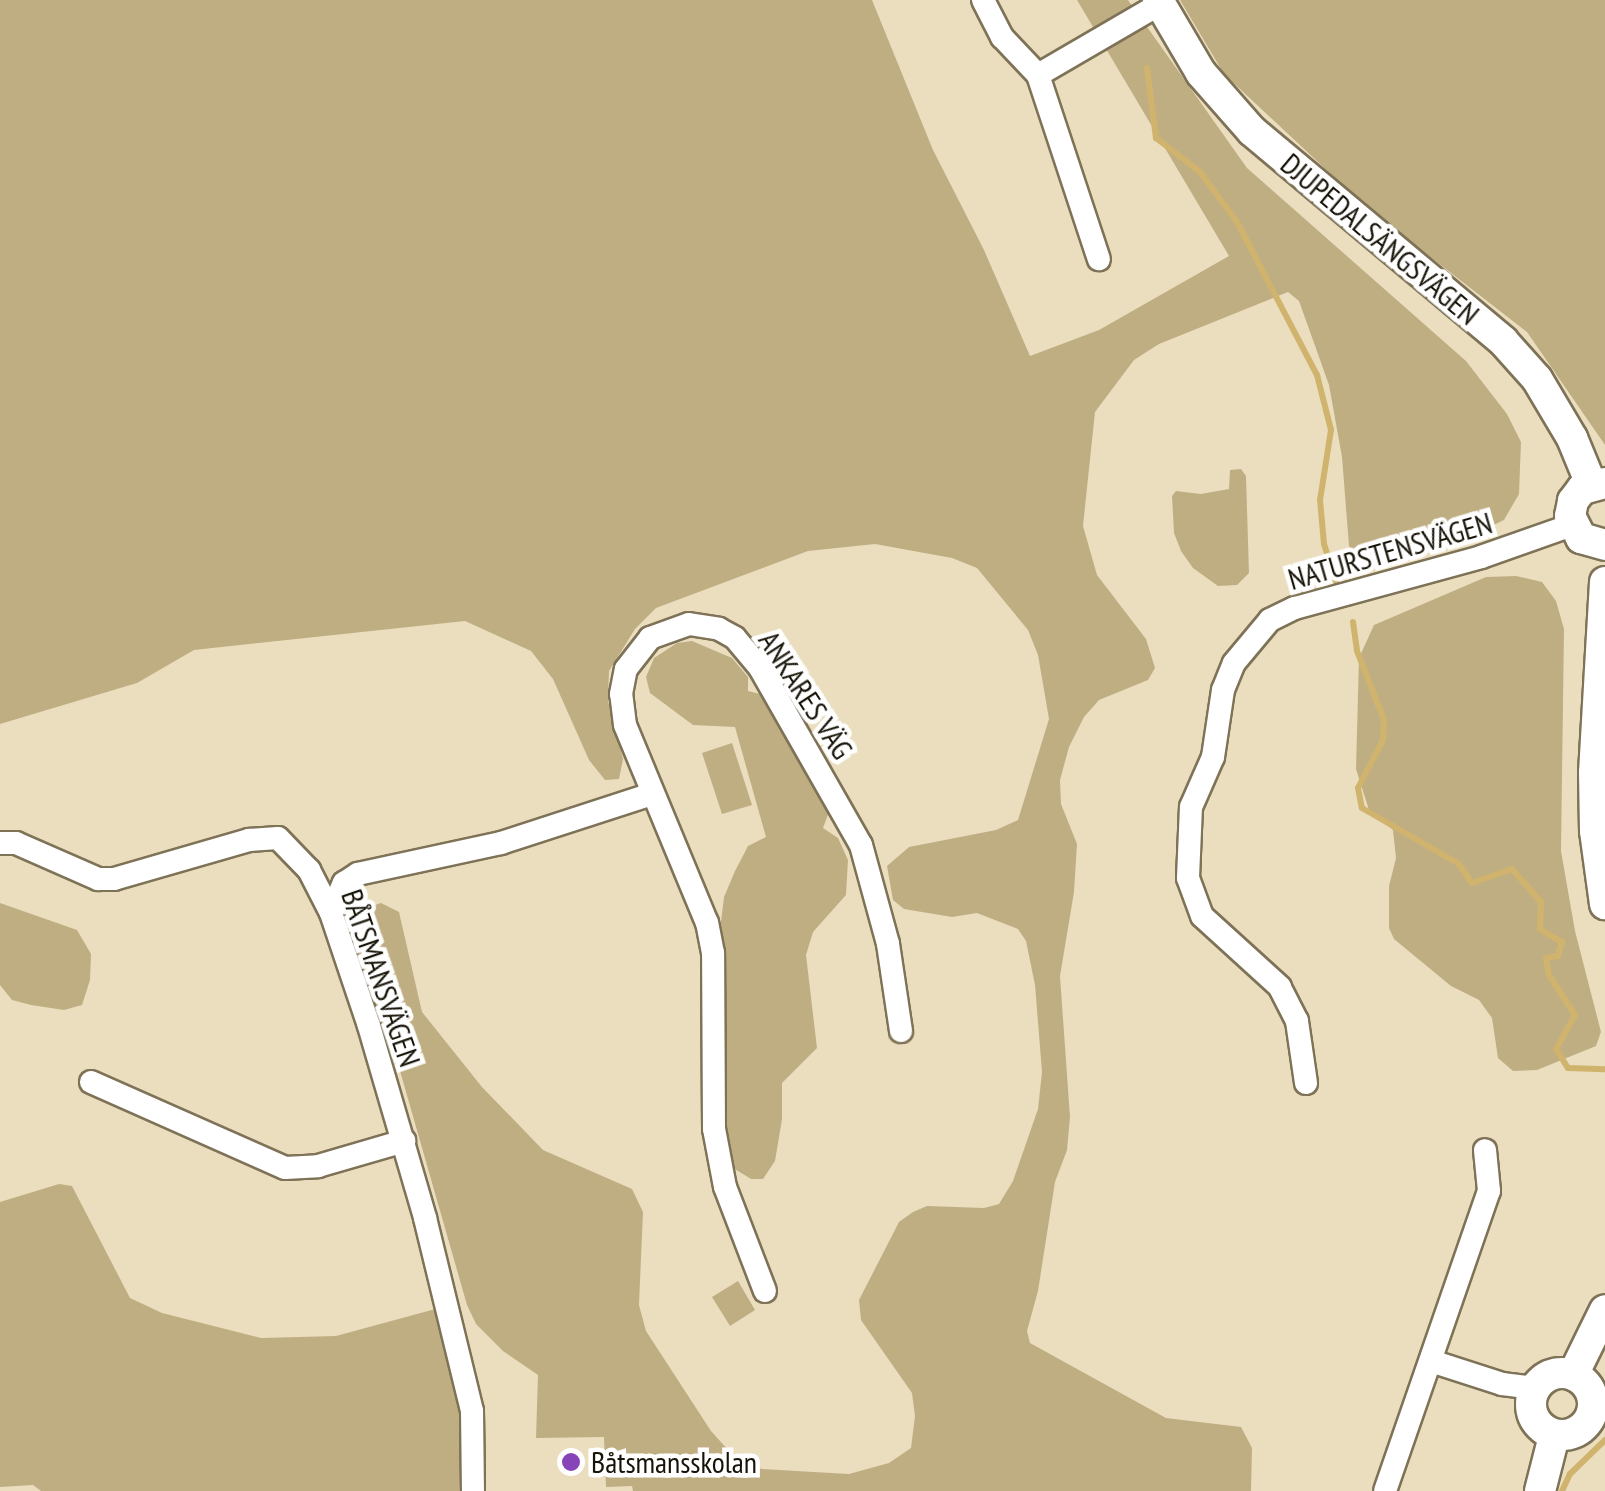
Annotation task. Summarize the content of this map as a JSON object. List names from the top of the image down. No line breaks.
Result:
{"streets":{"street":["DJUPEDALSÄNGSVÄGEN","NATURSTENSVÄGEN","ANKARES VÄG","BÅTSMANSVÄGEN"]},"places":["Båtsmansskolan"]}
